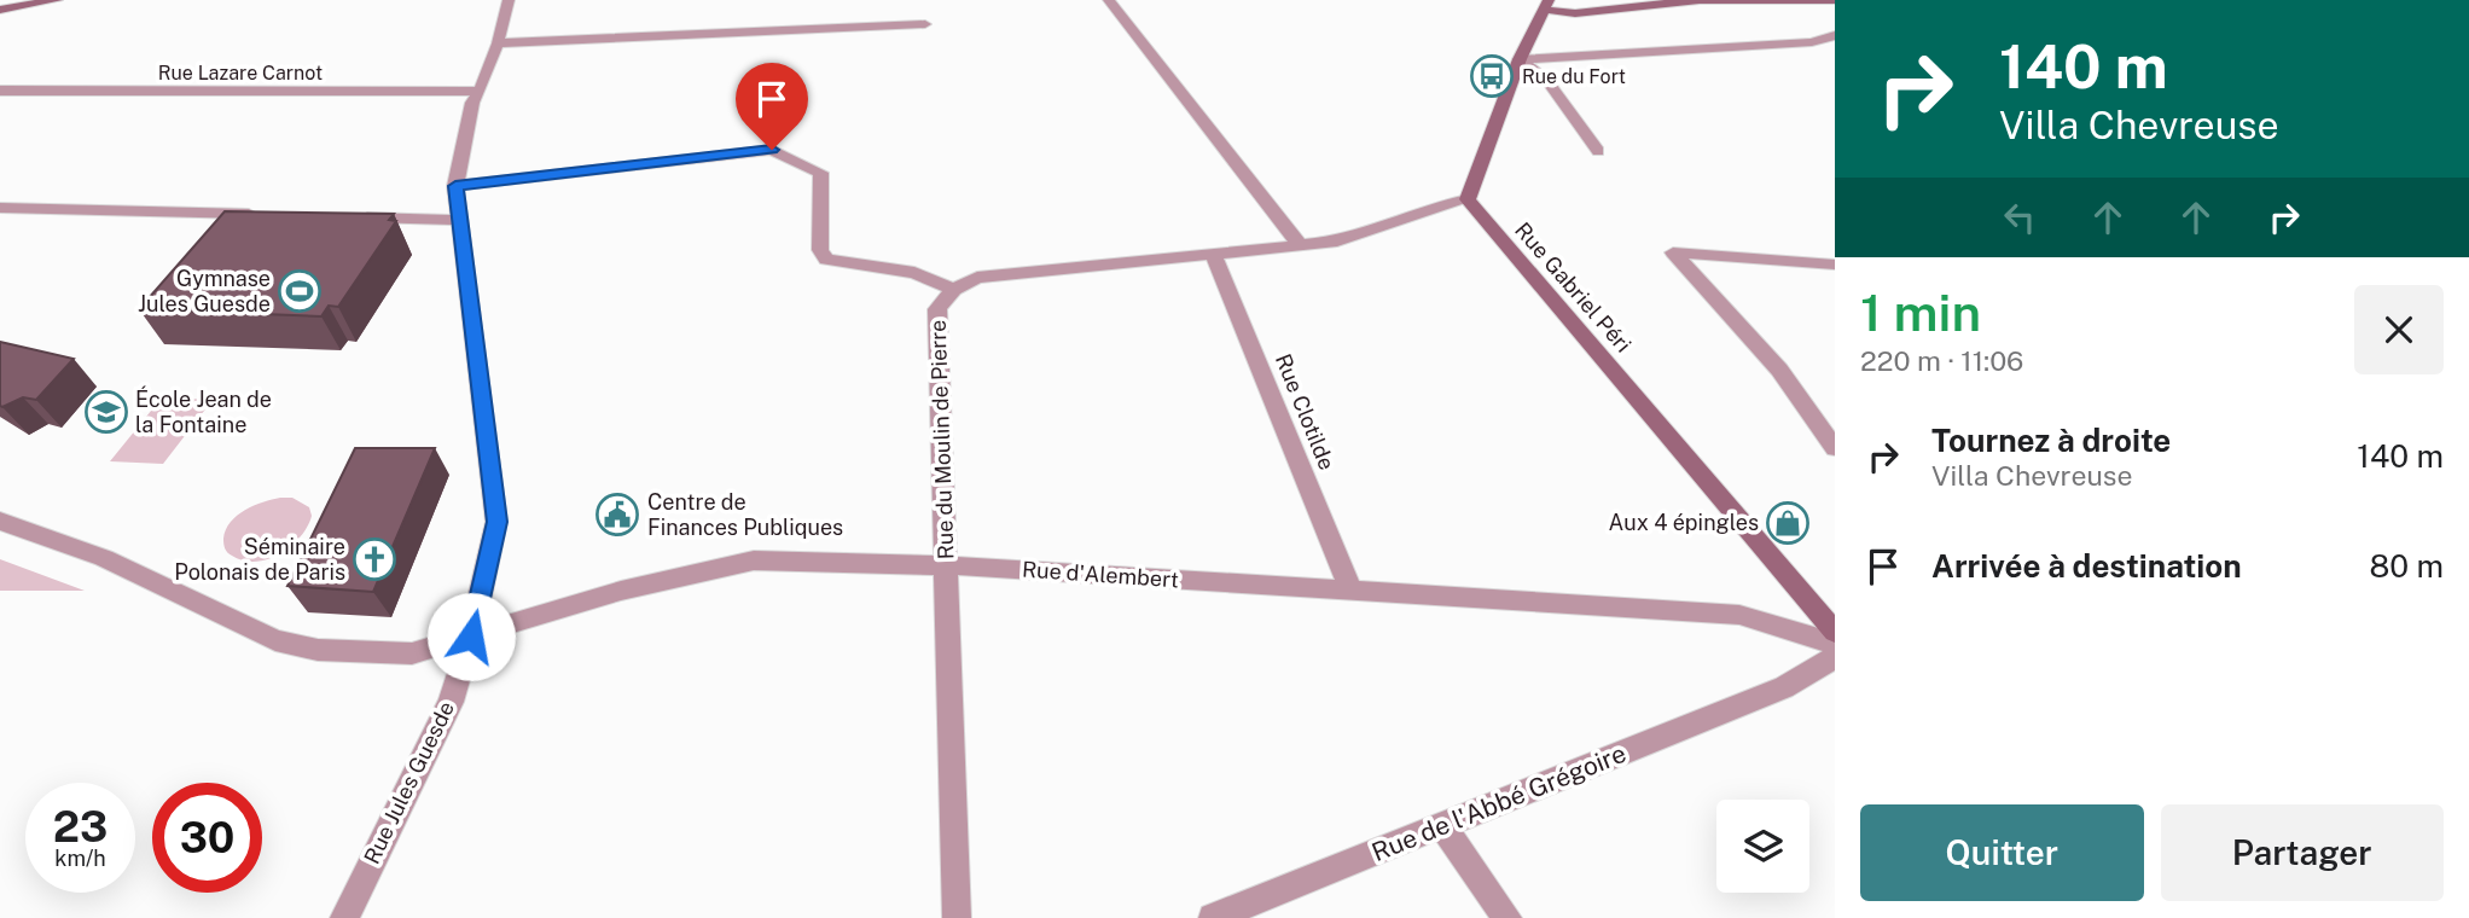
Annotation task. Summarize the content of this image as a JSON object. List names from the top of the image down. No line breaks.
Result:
{"streets":{"main road":["Rue Gabriel Péri"],"street":["Rue Lazare Carnot","Rue Clotilde","Rue du Moulin de Pierre","Rue d'Alembert","Rue Jules Guesde","Rue de l'Abbé Grégoire"]},"crossings":[["Rue Lazare Carnot","Rue Jules Guesde"],["Rue Gabriel Péri","Rue du Moulin de Pierre"],["Rue Clotilde","Rue du Moulin de Pierre"],["Rue Clotilde","Rue d'Alembert"],["Rue du Moulin de Pierre","Rue d'Alembert"],["Rue d'Alembert","Rue Jules Guesde"]],"places":{"bus stop":["Rue du Fort"],"sports":["Gymnase Jules Guesde"],"school or university":["École Jean de la Fontaine"],"public building":["Centre de Finances Publiques"],"shop":["Aux 4 épingles"],"church":["Séminaire Polonais de Paris"]},"page":{"turn":["140 m","Villa Chevreuse"],"heading":["1 min","220 m · 11:06"],"list":[{"name":"Tournez à droite","note":"Villa Chevreuse","value":"140 m"},{"name":"Arrivée à destination","value":"80 m"}],"speed":"23 km/h","limit":"30","buttons":["Quitter","Partager"]}}
